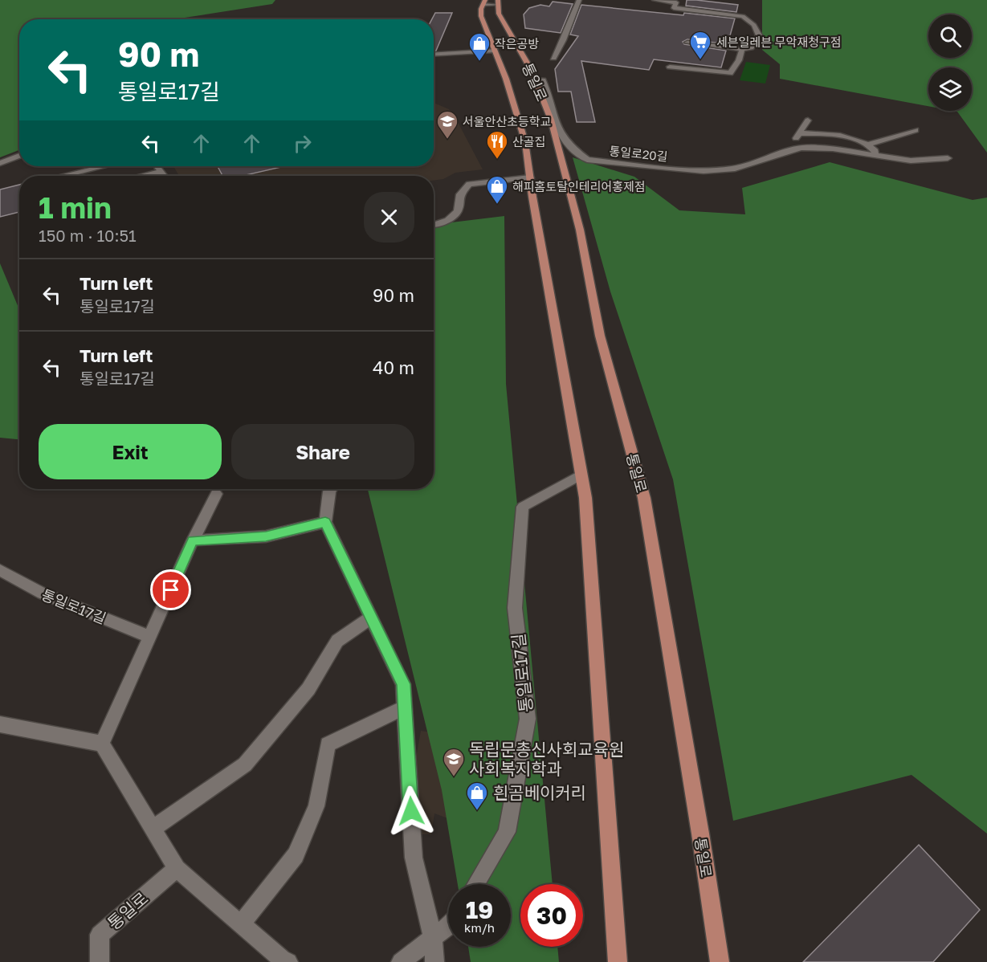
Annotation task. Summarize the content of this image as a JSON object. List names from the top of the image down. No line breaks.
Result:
{"streets":{"main road":["통일로"],"street":["통일로20길","통일로17길"]},"crossings":[["통일로","통일로20길"],["통일로","통일로17길"]],"places":{"supermarket":["세븐일레븐 무악재청구점"],"shop":["작은공방","해피홈토탈인테리어홍제점","흰곰베이커리"],"school or university":["서울안산초등학교","독립문총신사회교육원 사회복지학과"],"restaurant":["산골집"]},"page":{"turn":["90 m","통일로17길"],"heading":["1 min","150 m · 10:51"],"list":[{"name":"Turn left","note":"통일로17길","value":"90 m"},{"name":"Turn left","note":"통일로17길","value":"40 m"}],"buttons":["Exit","Share"],"speed":"19 km/h","limit":"30"}}
